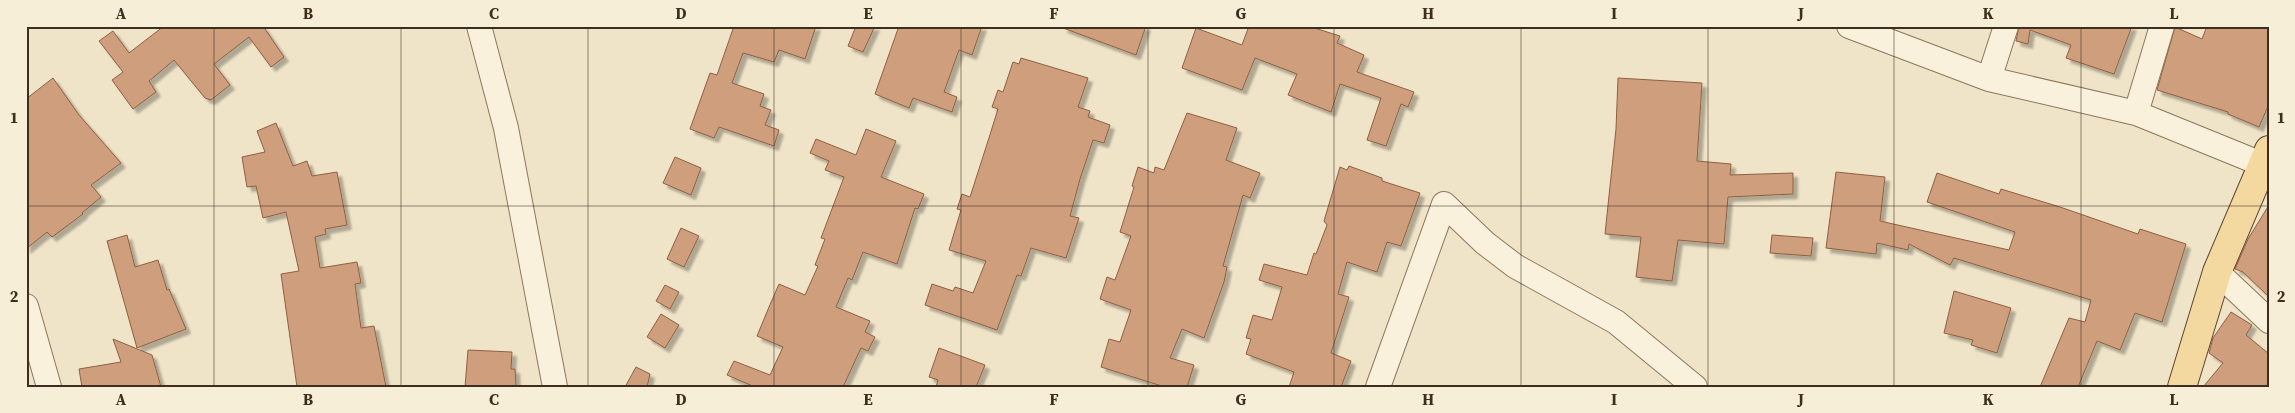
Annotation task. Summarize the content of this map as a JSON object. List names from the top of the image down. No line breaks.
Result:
{"grid":{"columns":["A","B","C","D","E","F","G","H","I","J","K","L"],"rows":["1","2"]}}
